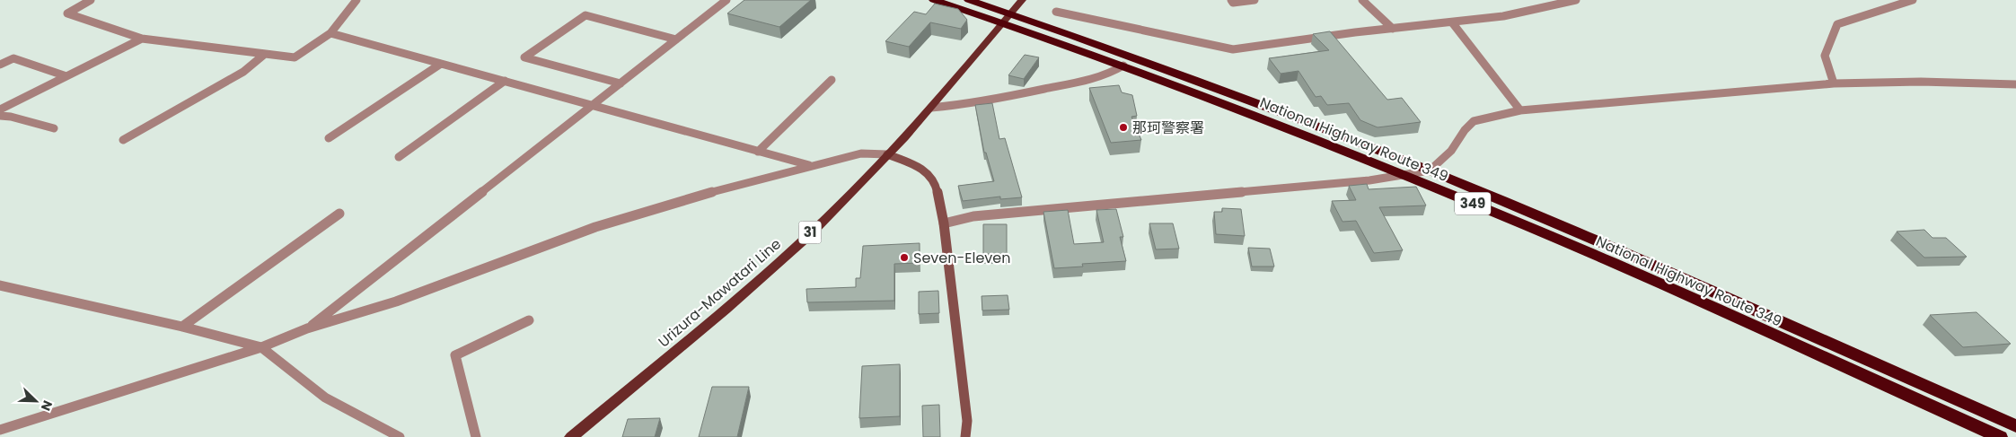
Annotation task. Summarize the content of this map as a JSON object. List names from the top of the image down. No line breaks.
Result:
{"streets":{"highway":["National Highway Route 349","349"],"main road":["31","Urizura-Mawatari Line"]},"crossings":[["National Highway Route 349","Urizura-Mawatari Line"]],"places":["那珂警察署","Seven-Eleven"],"north":"bottom right"}
